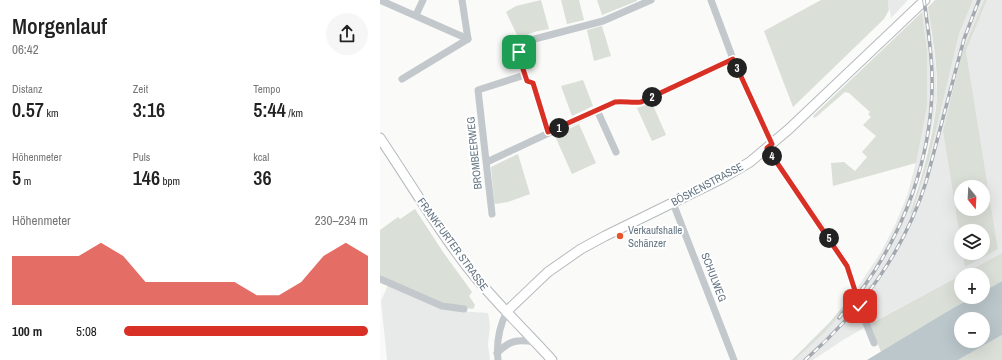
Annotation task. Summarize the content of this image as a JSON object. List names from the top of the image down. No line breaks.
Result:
{"streets":{"main road":["BÖSKENSTRASSE","FRANKFURTER STRASSE"],"street":["BROMBEERWEG","SCHULWEG"]},"crossings":[["BÖSKENSTRASSE","FRANKFURTER STRASSE"],["BÖSKENSTRASSE","SCHULWEG"]],"places":["Verkaufshalle Schänzer"],"north":"bottom","page":{"heading":["Morgenlauf","06:42"],"pins":["3","2","1","4","5"],"stats":[["Distanz","0.57 km"],["Zeit","3:16"],["Tempo","5:44 /km"],["Höhenmeter","5 m"],["Puls","146 bpm"],["kcal","36"]],"map_buttons":["+","−"],"chart":["Höhenmeter","230–234 m"],"list":[{"name":"100 m","note":"5:08"}]}}
